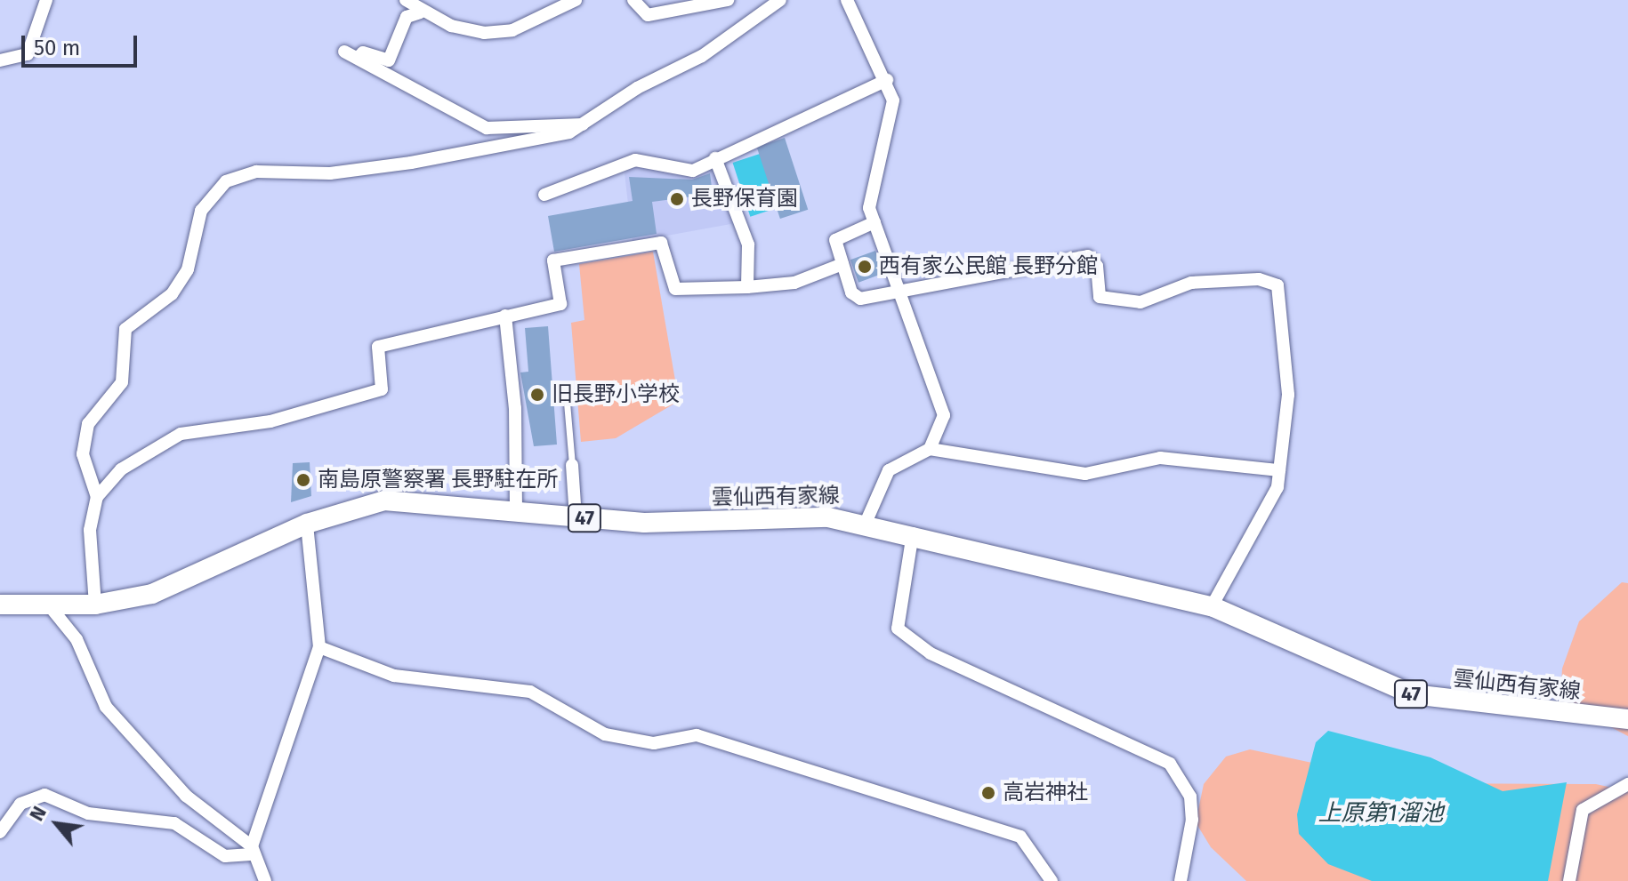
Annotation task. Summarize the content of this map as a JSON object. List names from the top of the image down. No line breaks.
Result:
{"streets":{"main road":["雲仙西有家線","47"]},"water":["上原第1溜池"],"places":["長野保育園","西有家公民館 長野分館","旧長野小学校","南島原警察署 長野駐在所","高岩神社"],"scale_bar":"50 m","north":"top left"}
